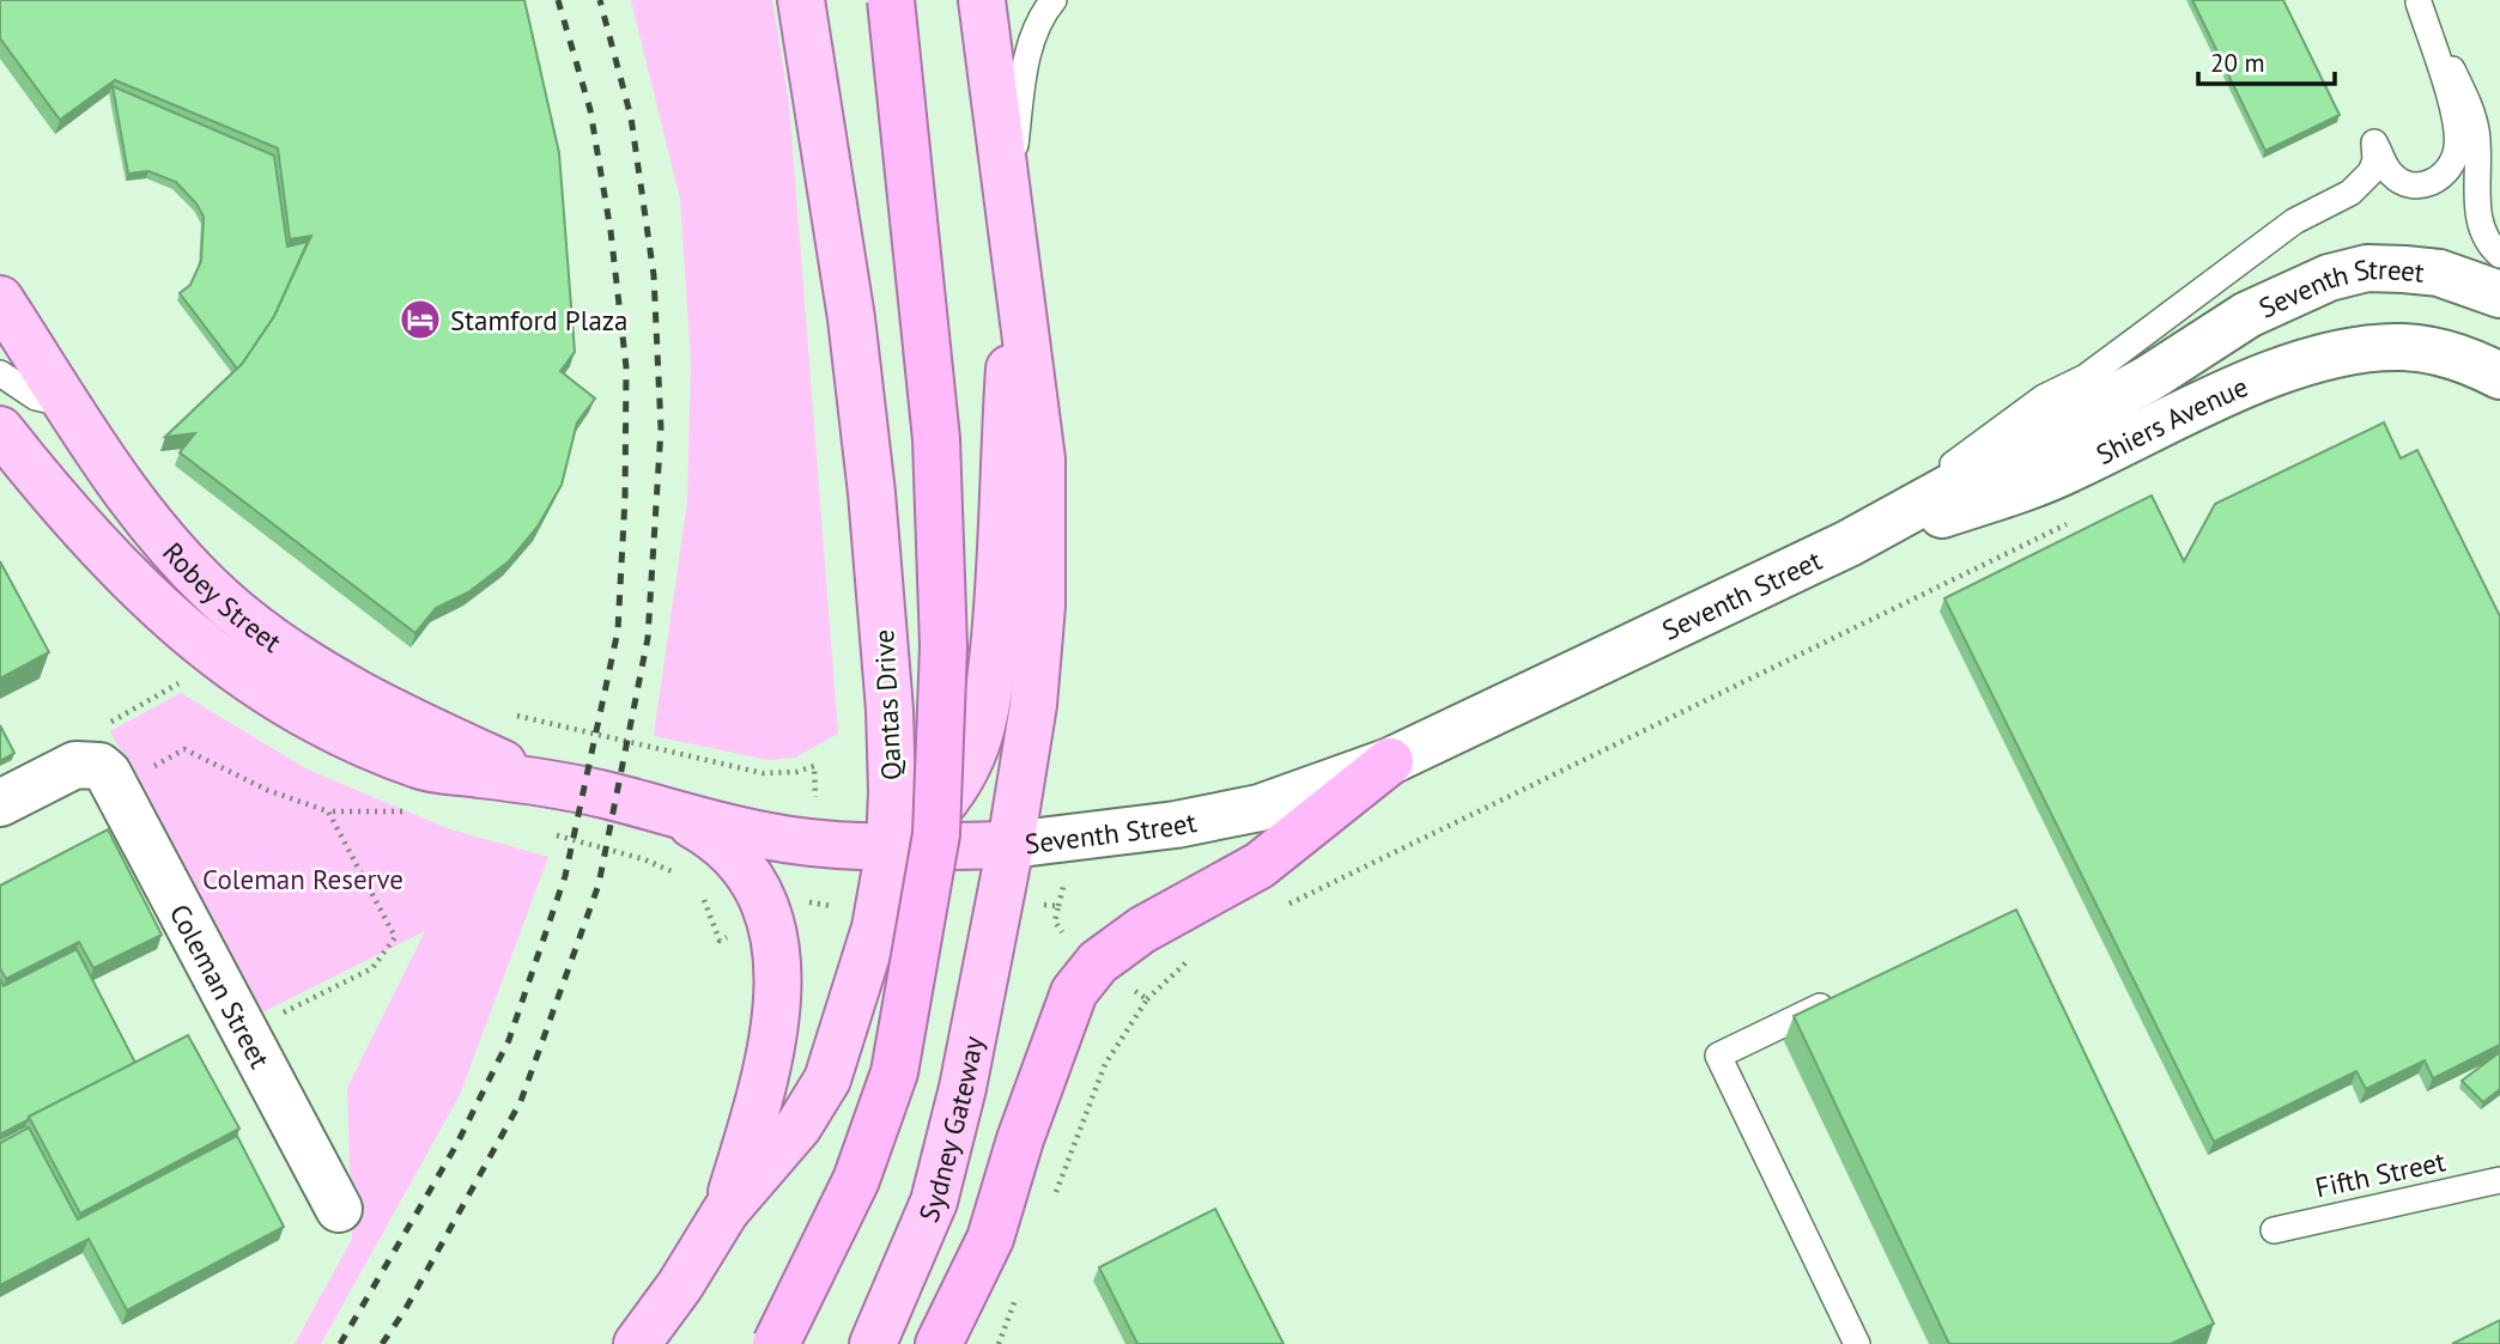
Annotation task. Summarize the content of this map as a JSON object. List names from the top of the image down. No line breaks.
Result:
{"streets":{"main road":["Robey Street","Qantas Drive","Sydney Gateway"],"street":["Seventh Street","Shiers Avenue","Coleman Street"],"lane":["Fifth Street"]},"crossings":[["Seventh Street","Shiers Avenue"],["Seventh Street","Robey Street"],["Robey Street","Qantas Drive"]],"parks":["Coleman Reserve"],"places":{"hotel":["Stamford Plaza"]},"scale_bar":"20 m"}
